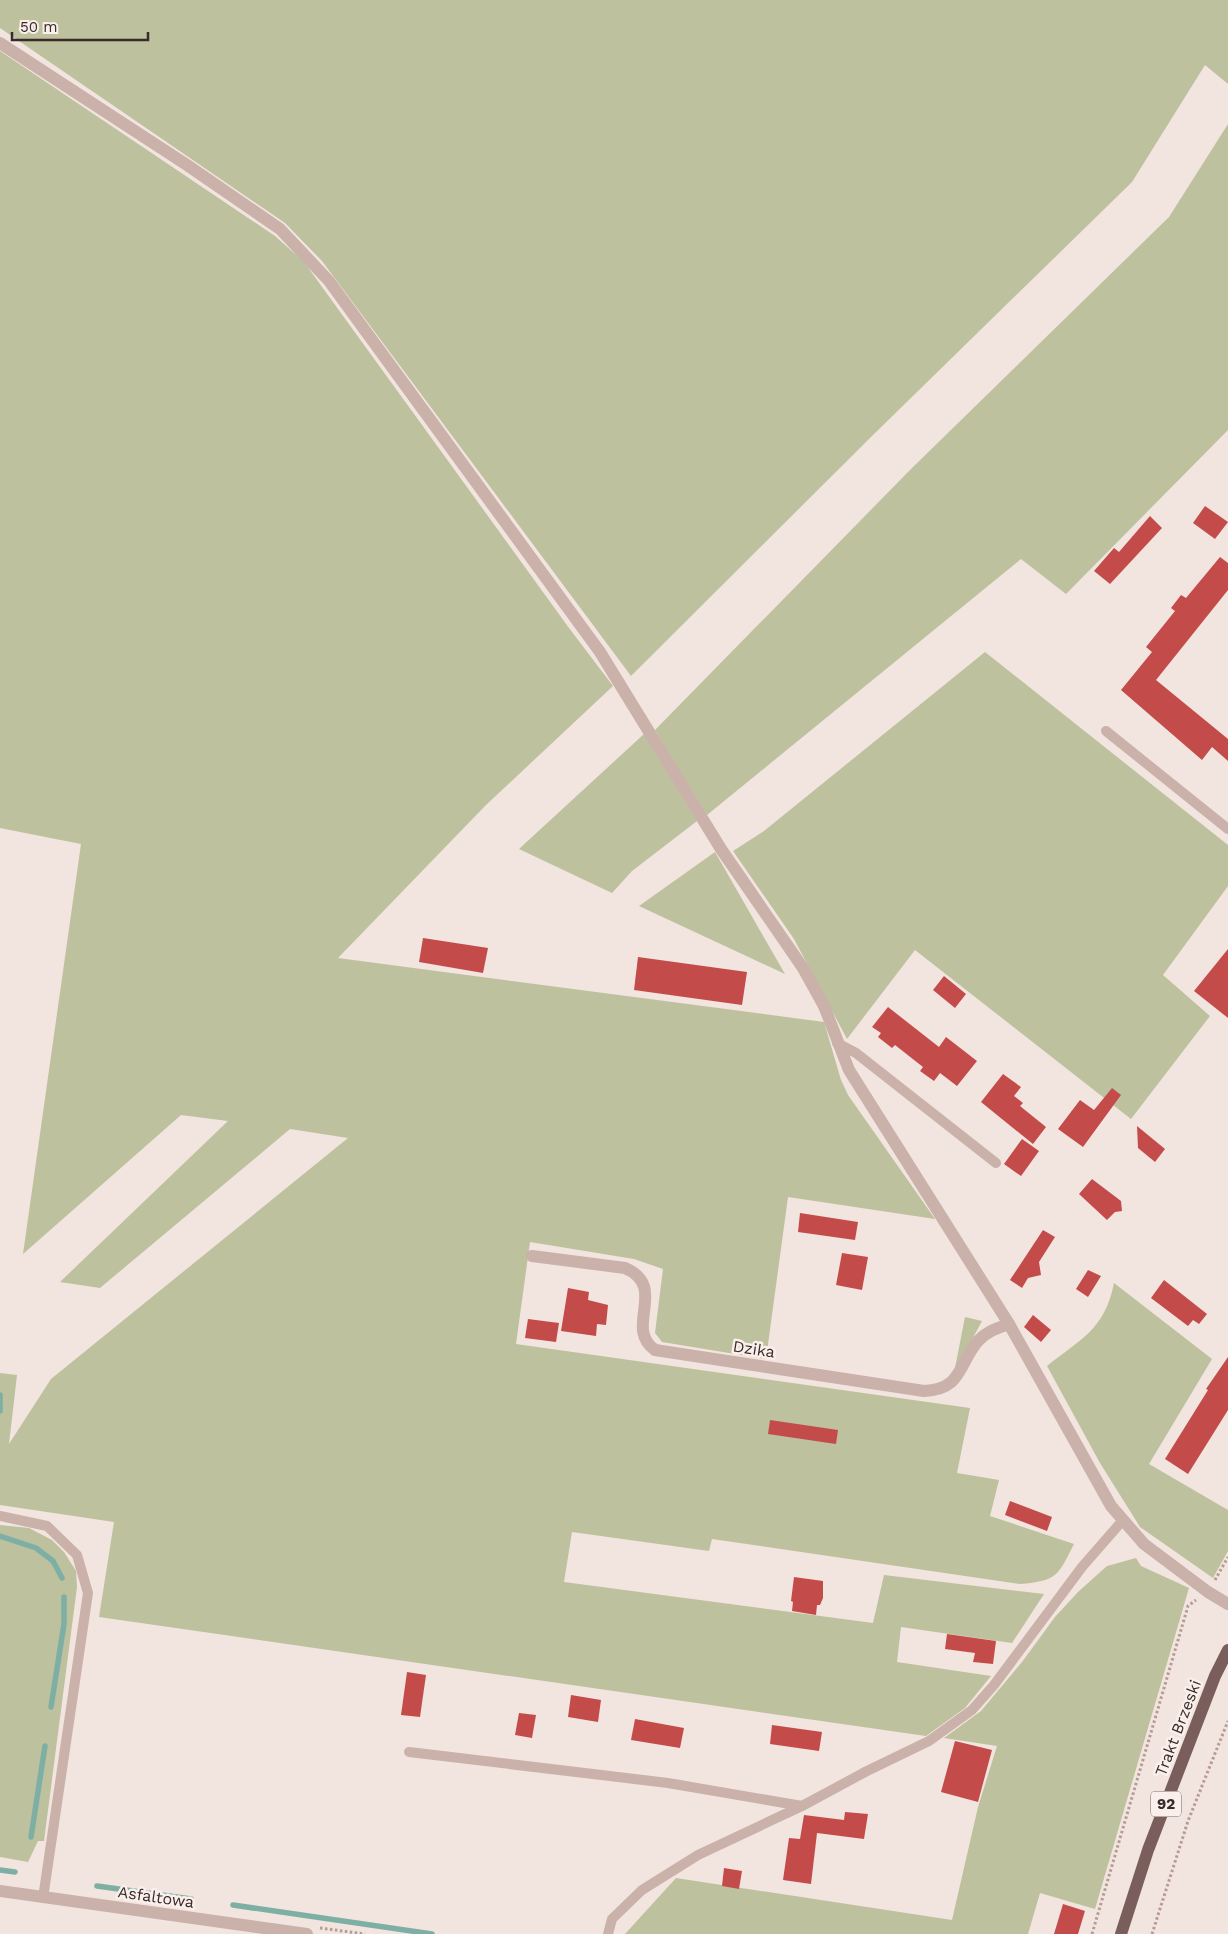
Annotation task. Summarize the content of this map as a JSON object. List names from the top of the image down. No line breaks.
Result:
{"streets":{"main road":["Trakt Brzeski","92"],"street":["Dzika","Asfaltowa"]},"scale_bar":"50 m"}
